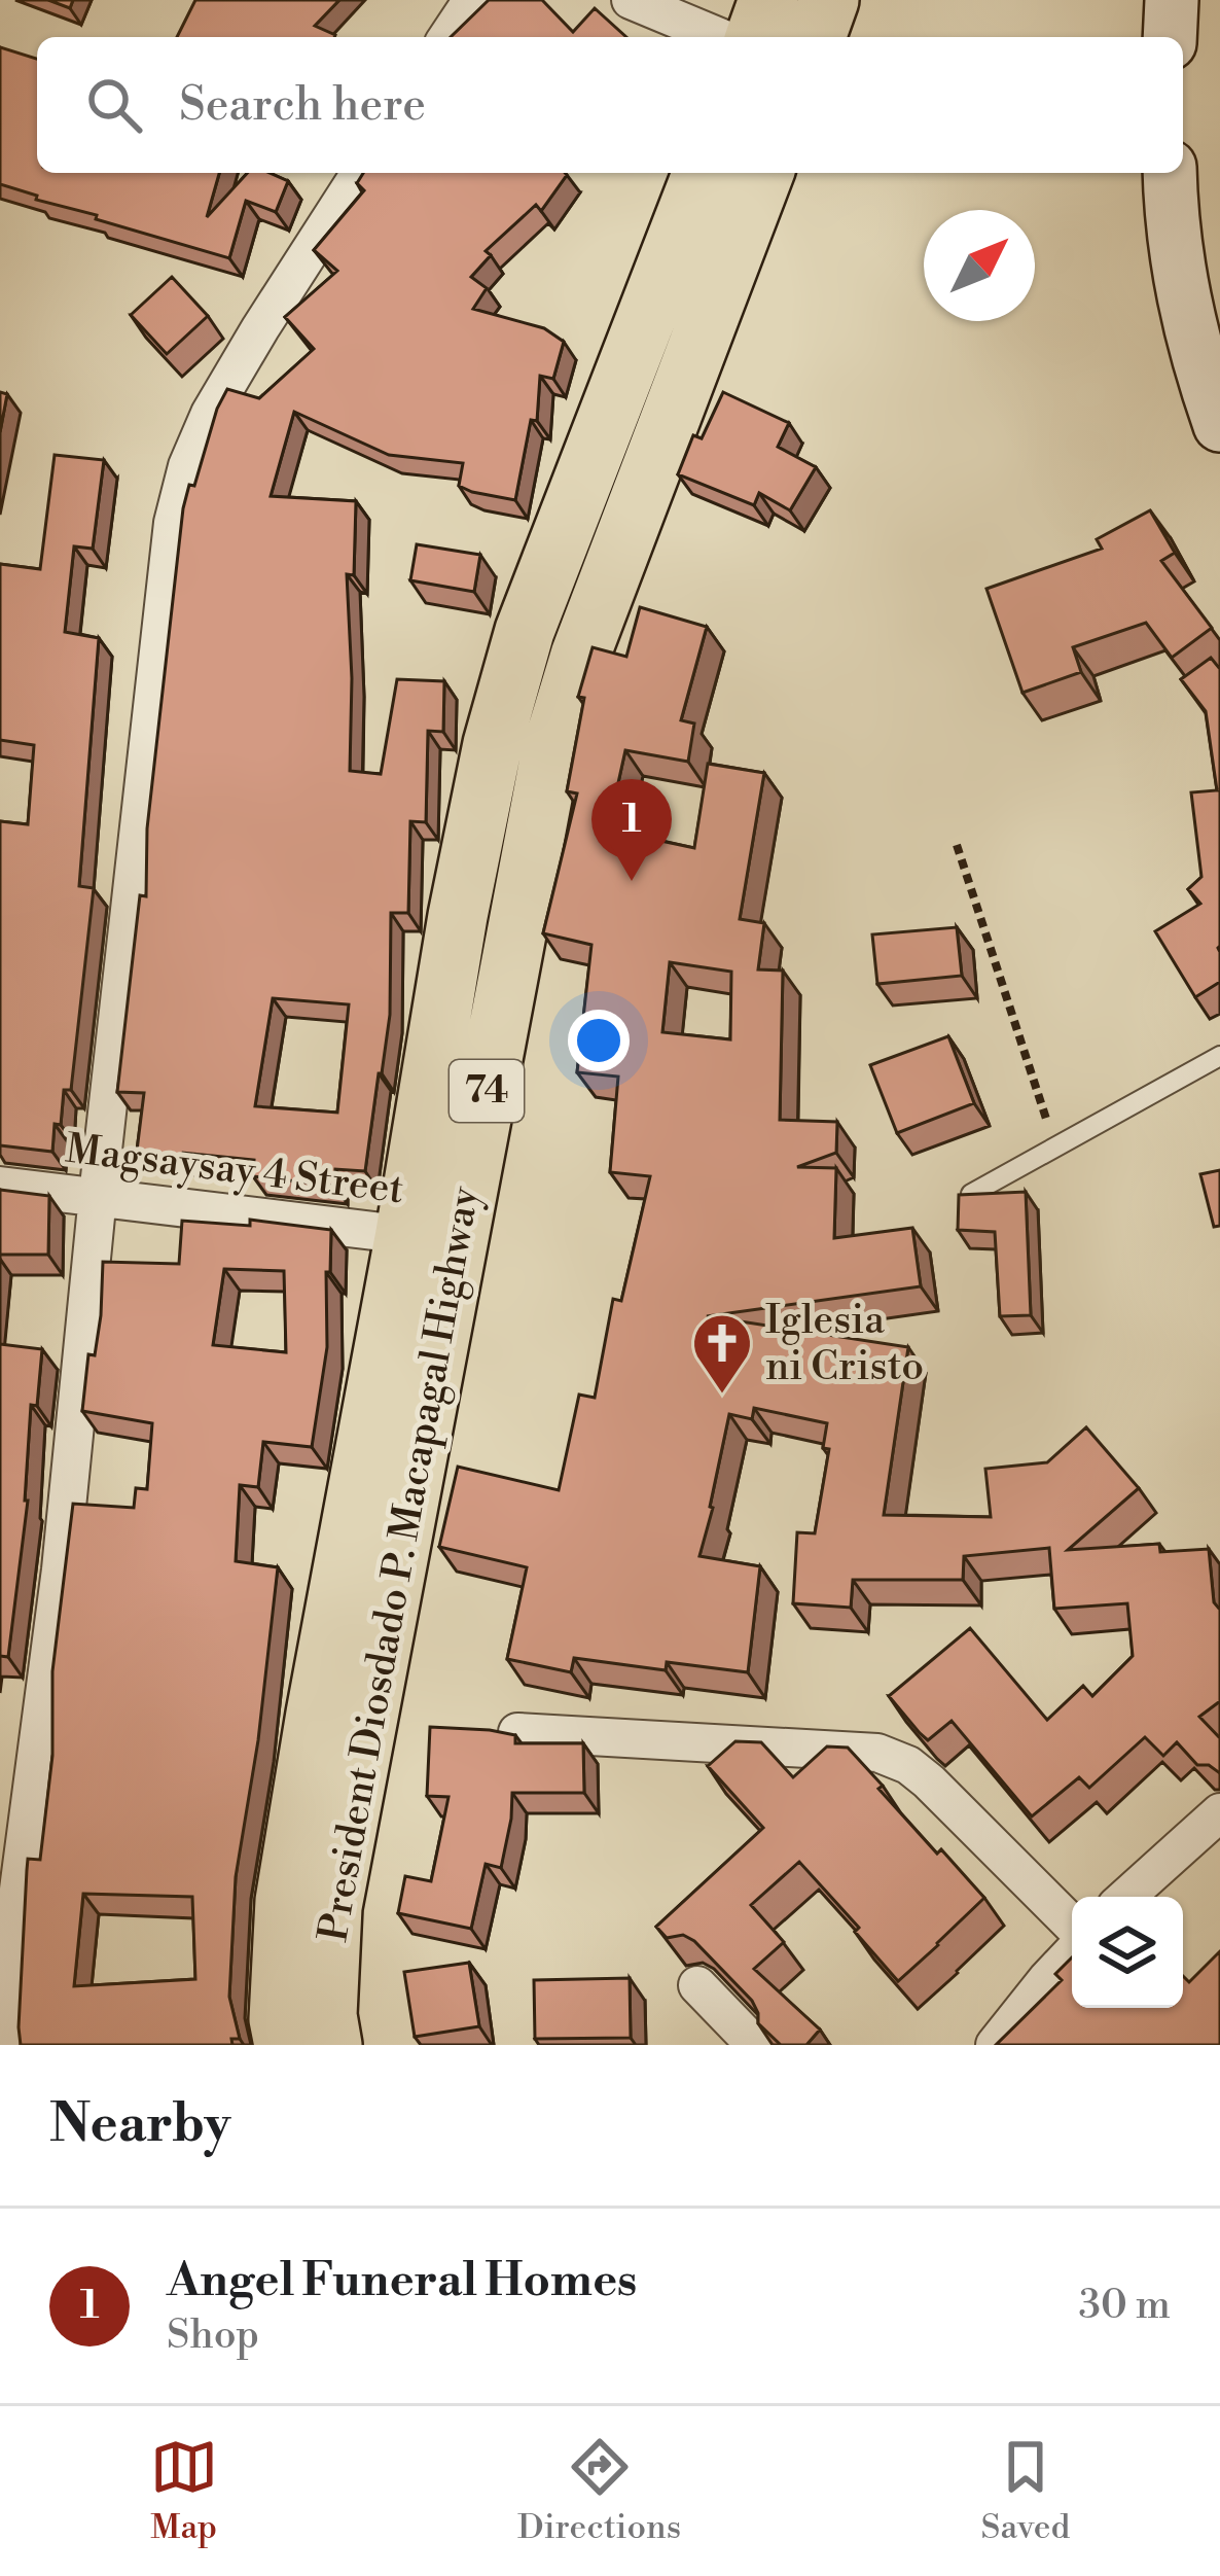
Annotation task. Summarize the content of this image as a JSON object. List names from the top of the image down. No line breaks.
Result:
{"streets":{"main road":["74","President Diosdado P. Macapagal Highway"],"street":["Magsaysay 4 Street"]},"crossings":[["Magsaysay 4 Street","President Diosdado P. Macapagal Highway"]],"places":{"church":["Iglesia ni Cristo"]},"north":"top right","page":{"search":"Search here","pins":"1","heading":"Nearby","list":[{"mark":"1","name":"Angel Funeral Homes","note":"Shop","value":"30 m"}],"nav":["Map","Directions","Saved"]}}
